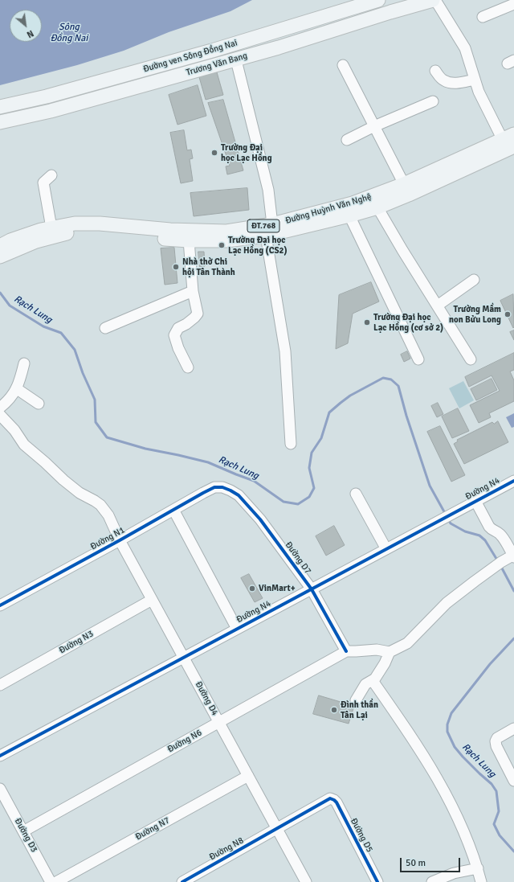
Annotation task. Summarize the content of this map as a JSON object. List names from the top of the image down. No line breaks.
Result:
{"streets":{"main road":["Đường ven Sông Đồng Nai","Trương Văn Bang","Đường Huỳnh Văn Nghệ","ĐT.768"],"street":["Đường N4","Đường N1","Đường D7","Đường N3","Đường D4","Đường N6","Đường N7","Đường D3","Đường D5","Đường N8"]},"crossings":[["Đường N4","Đường D7"],["Đường N4","Đường D4"],["Đường N1","Đường D7"],["Đường N1","Đường D4"],["Đường D7","Đường N6"],["Đường N3","Đường D4"],["Đường D4","Đường N6"],["Đường D4","Đường N7"],["Đường D4","Đường N8"],["Đường N6","Đường D3"],["Đường D5","Đường N8"]],"water":["Sông Đồng Nai","Rạch Lung"],"places":["Trường Đại học Lạc Hồng","Trường Đại học Lạc Hồng (CS2)","Nhà thờ Chi hội Tân Thành","Trường Mầm non Bửu Long","Trường Đại học Lạc Hồng (cơ sở 2)","VinMart+","Đình thần Tân Lại"],"scale_bar":"50 m","north":"bottom right"}
